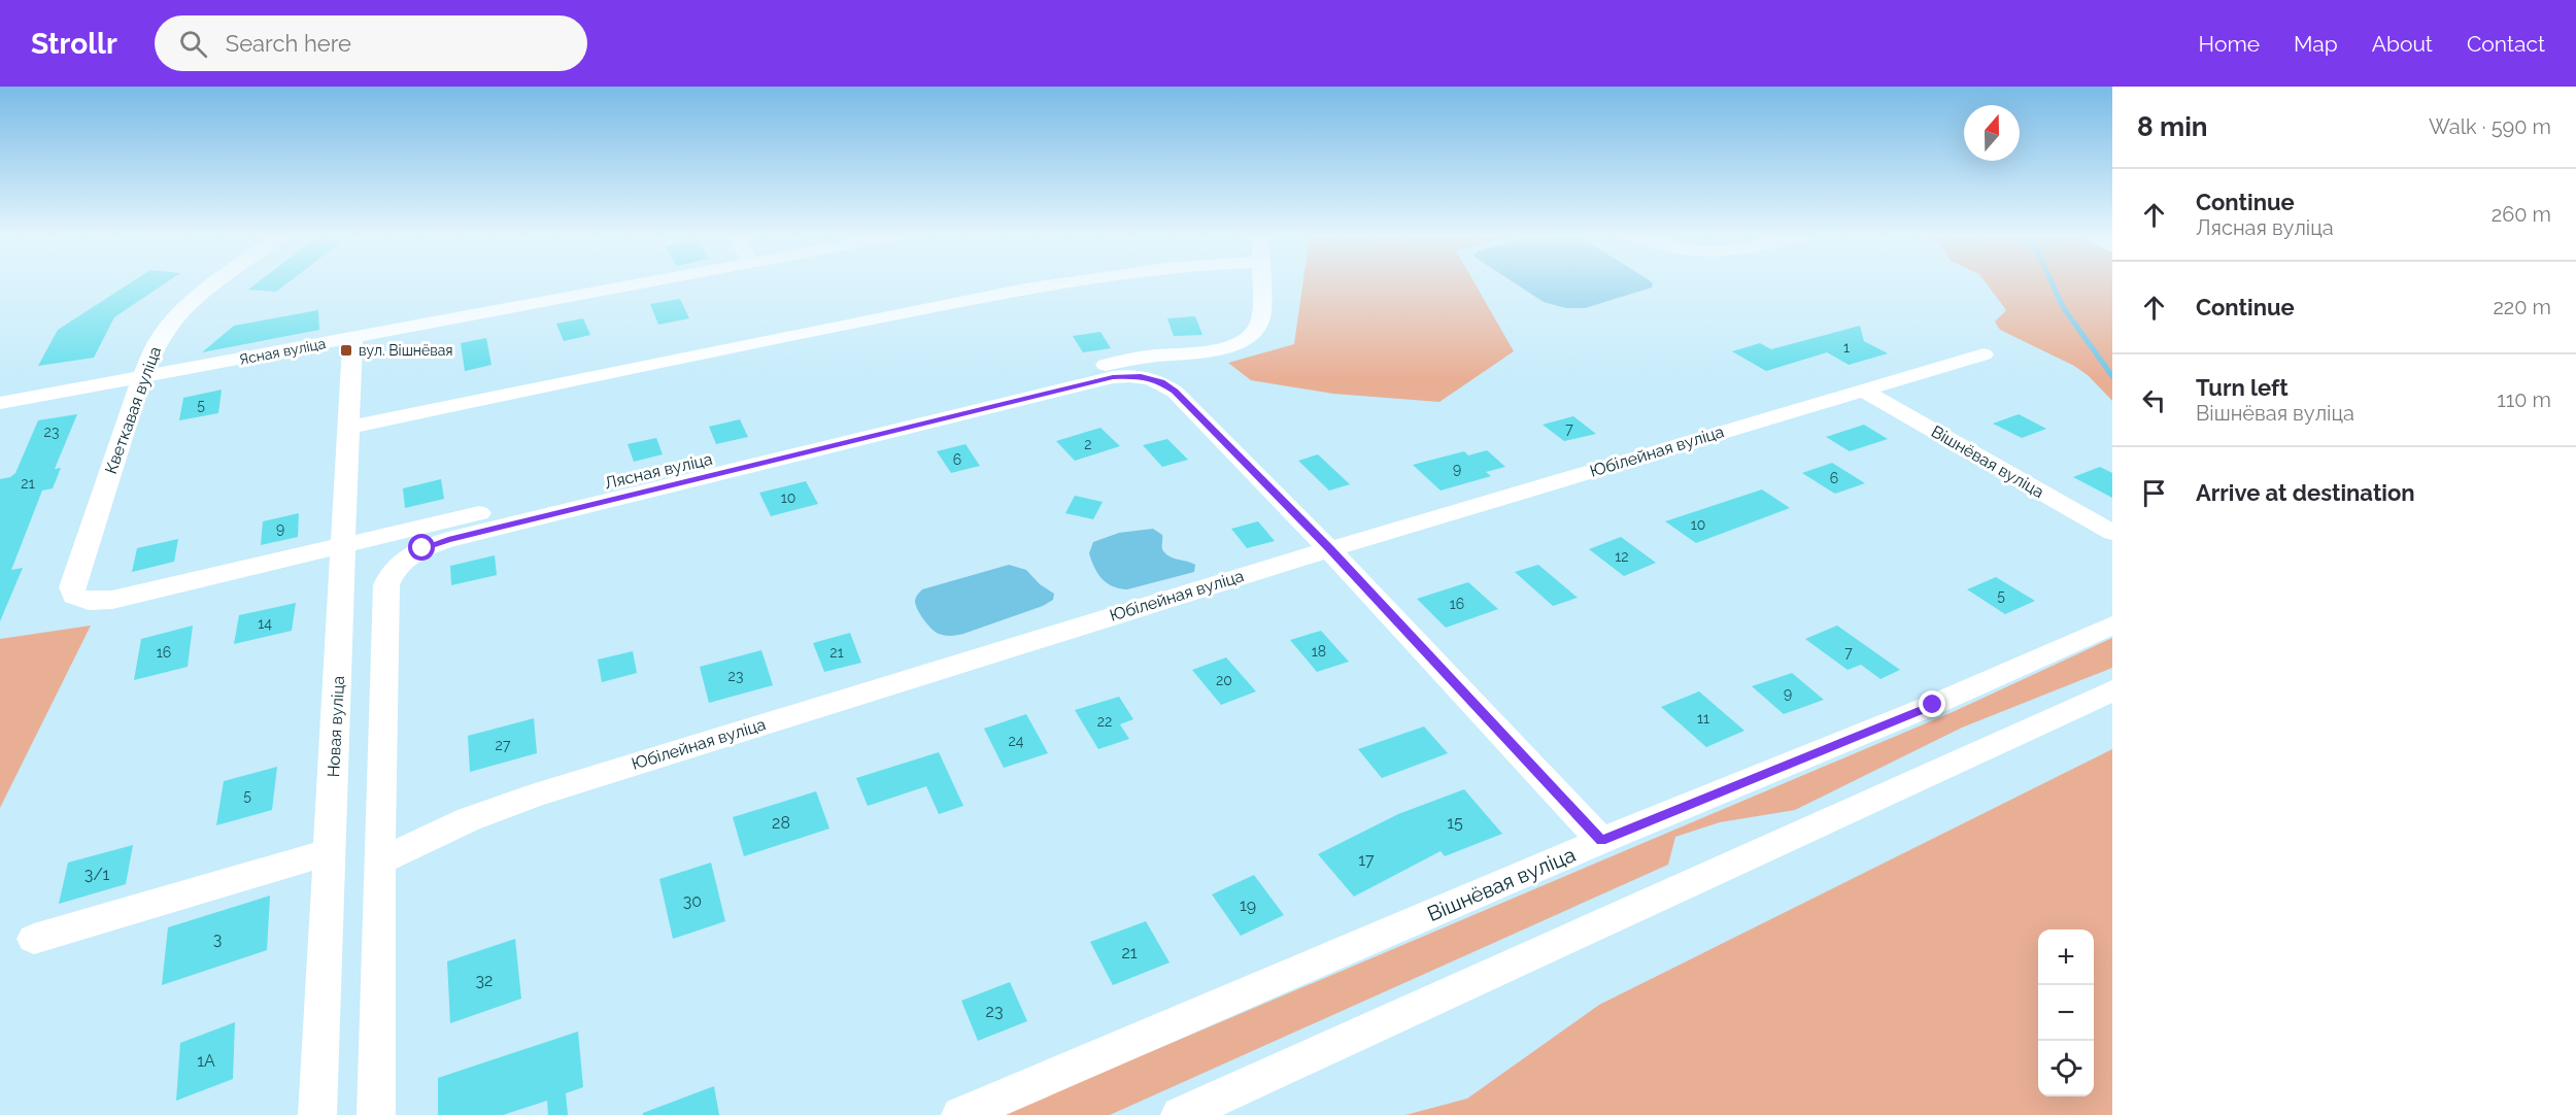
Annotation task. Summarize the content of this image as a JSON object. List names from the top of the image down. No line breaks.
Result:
{"streets":{"street":["Ясная вуліца","Кветкавая вуліца","Юбілейная вуліца","Вішнёвая вуліца","Лясная вуліца","Новая вуліца"]},"crossings":[["Ясная вуліца","Кветкавая вуліца"],["Ясная вуліца","Новая вуліца"],["Кветкавая вуліца","Лясная вуліца"],["Юбілейная вуліца","Вішнёвая вуліца"],["Юбілейная вуліца","Лясная вуліца"],["Вішнёвая вуліца","Лясная вуліца"],["Лясная вуліца","Новая вуліца"]],"places":{"transit":["вул. Вішнёвая"]},"house_numbers":["1","5","7","23","2","6","9","6","21","10","10","9","12","5","16","14","18","16","21","7","23","20","9","11","22","24","27","5","28","15","17","3/1","30","19","3","21","32","23","1А"],"north":"top","page":{"header":"Strollr","search":"Search here","nav":["Home","Map","About","Contact"],"heading":["8 min","Walk · 590 m"],"list":[["Continue","Лясная вуліца","260 m"],["Continue","220 m"],["Turn left","Вішнёвая вуліца","110 m"],"Arrive at destination"],"map_buttons":["+","−"]}}
